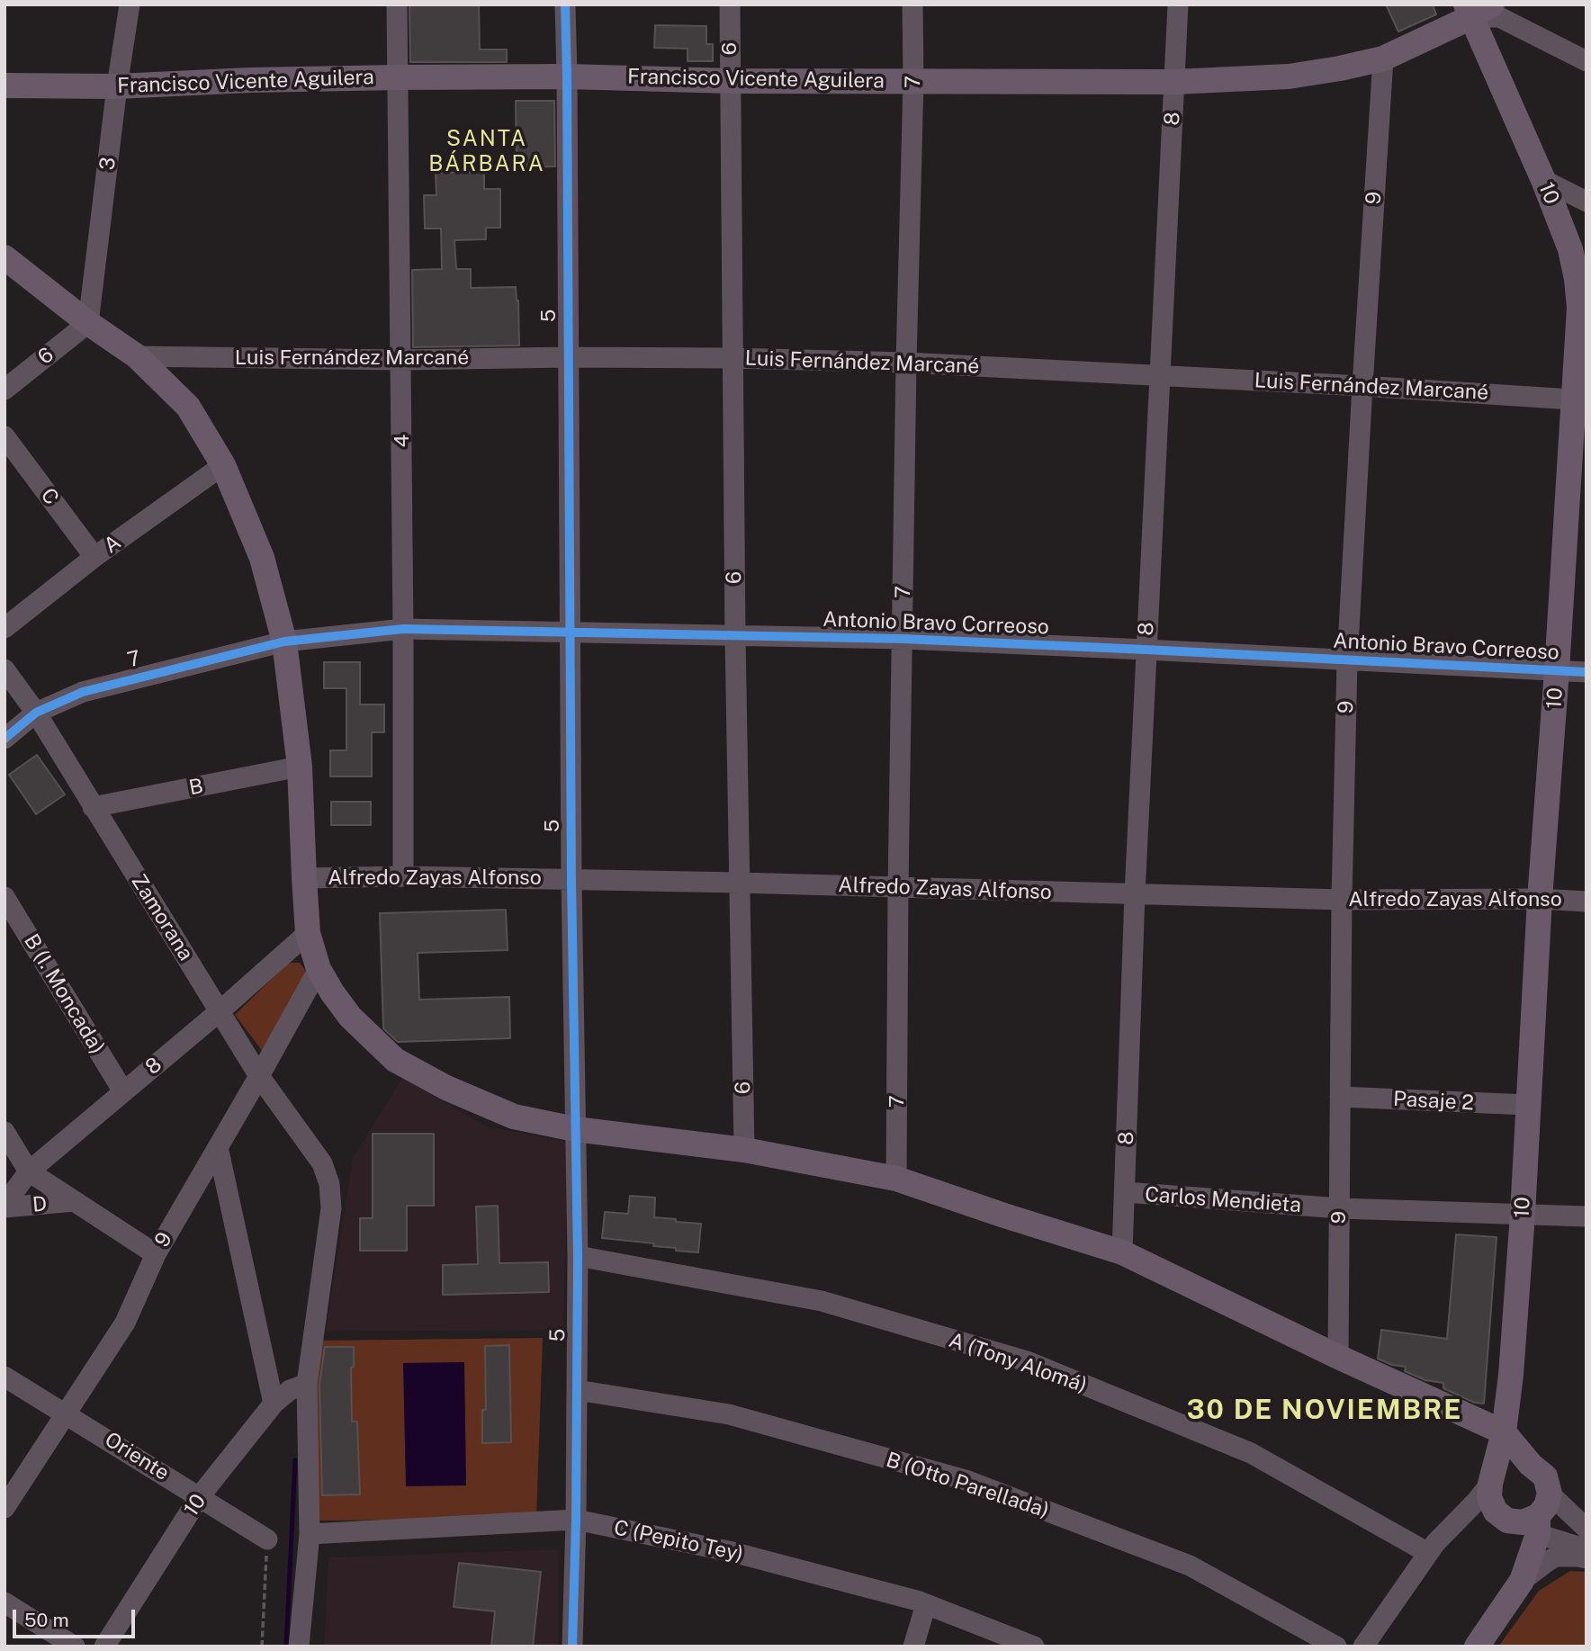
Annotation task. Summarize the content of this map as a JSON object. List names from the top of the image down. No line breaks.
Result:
{"streets":{"main road":["Francisco Vicente Aguilera","10"],"street":["6","7","8","3","9","5","Luis Fernández Marcané","4","C","A","Antonio Bravo Correoso","B","Alfredo Zayas Alfonso","Zamorana","B (I. Moncada)","Pasaje 2","Carlos Mendieta","D","A (Tony Alomá)","Oriente","B (Otto Parellada)","C (Pepito Tey)"]},"crossings":[["6","Francisco Vicente Aguilera"],["6","3"],["6","Luis Fernández Marcané"],["6","Antonio Bravo Correoso"],["6","Alfredo Zayas Alfonso"],["Francisco Vicente Aguilera","7"],["Francisco Vicente Aguilera","8"],["Francisco Vicente Aguilera","3"],["Francisco Vicente Aguilera","10"],["Francisco Vicente Aguilera","9"],["Francisco Vicente Aguilera","5"],["Francisco Vicente Aguilera","4"],["7","Luis Fernández Marcané"],["7","Antonio Bravo Correoso"],["7","Alfredo Zayas Alfonso"],["7","Zamorana"],["8","Luis Fernández Marcané"],["8","Antonio Bravo Correoso"],["8","Alfredo Zayas Alfonso"],["8","Zamorana"],["8","B (I. Moncada)"],["8","Carlos Mendieta"],["8","D"],["10","Luis Fernández Marcané"],["10","Antonio Bravo Correoso"],["10","Alfredo Zayas Alfonso"],["10","Zamorana"],["10","Pasaje 2"],["10","Carlos Mendieta"],["10","A (Tony Alomá)"],["10","Oriente"],["9","Luis Fernández Marcané"],["9","Antonio Bravo Correoso"],["9","Alfredo Zayas Alfonso"],["9","Zamorana"],["9","Pasaje 2"],["9","Carlos Mendieta"],["9","Oriente"],["5","Luis Fernández Marcané"],["5","Antonio Bravo Correoso"],["5","Alfredo Zayas Alfonso"],["5","A (Tony Alomá)"],["5","B (Otto Parellada)"],["5","C (Pepito Tey)"],["Luis Fernández Marcané","4"],["4","Antonio Bravo Correoso"],["4","Alfredo Zayas Alfonso"],["C","A"],["B","Zamorana"]],"districts":["SANTA BÁRBARA","30 DE NOVIEMBRE"],"scale_bar":"50 m"}
